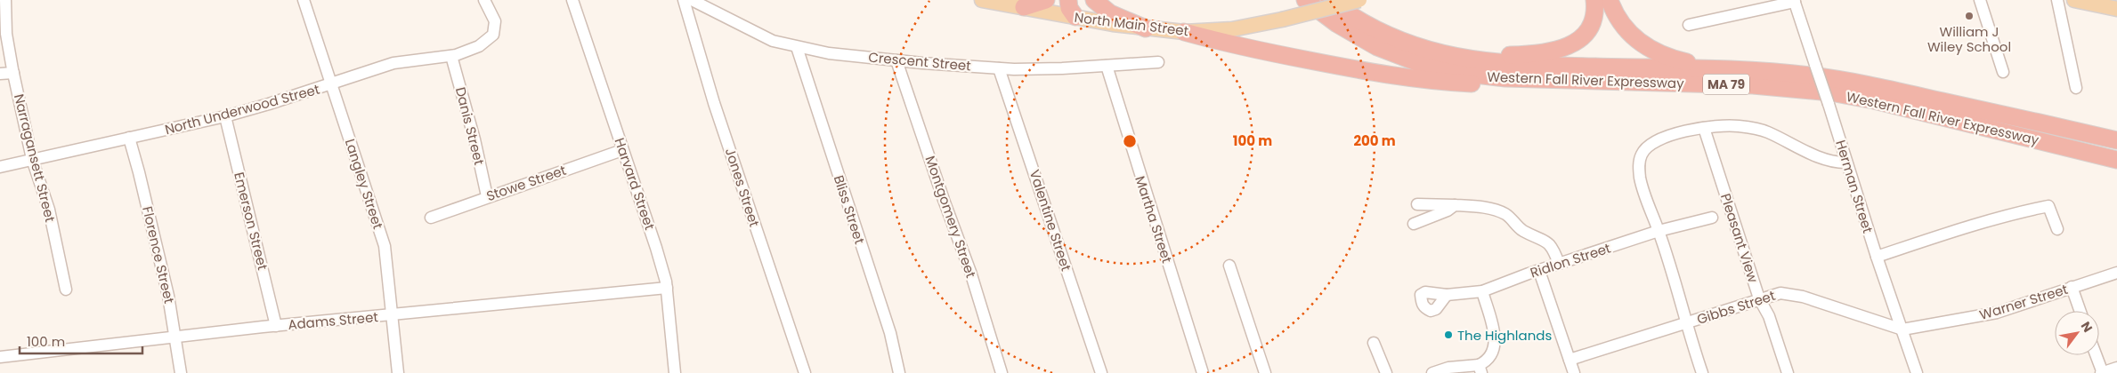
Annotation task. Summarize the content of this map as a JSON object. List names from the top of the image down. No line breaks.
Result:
{"streets":{"highway":["Western Fall River Expressway","MA 79"],"main road":["North Main Street"],"street":["Crescent Street","North Underwood Street","Danis Street","Narragansett Street","Stowe Street","Langley Street","Harvard Street","Herman Street","Jones Street","Bliss Street","Montgomery Street","Martha Street","Valentine Street","Emerson Street","Pleasant View","Florence Street","Ridlon Street","Warner Street","Gibbs Street","Adams Street"]},"crossings":[["Crescent Street","Bliss Street"],["Crescent Street","Montgomery Street"],["Crescent Street","Martha Street"],["Crescent Street","Valentine Street"],["North Underwood Street","Danis Street"],["North Underwood Street","Narragansett Street"],["North Underwood Street","Langley Street"],["North Underwood Street","Emerson Street"],["North Underwood Street","Florence Street"],["Danis Street","Stowe Street"],["Stowe Street","Harvard Street"],["Langley Street","Adams Street"],["Harvard Street","Adams Street"],["Herman Street","Warner Street"],["Herman Street","Gibbs Street"],["Emerson Street","Adams Street"],["Pleasant View","Gibbs Street"],["Florence Street","Adams Street"],["Warner Street","Gibbs Street"]],"places":["William J Wiley School","The Highlands"],"scale_bar":"100 m","north":"top right","rings":["100 m","200 m"]}
